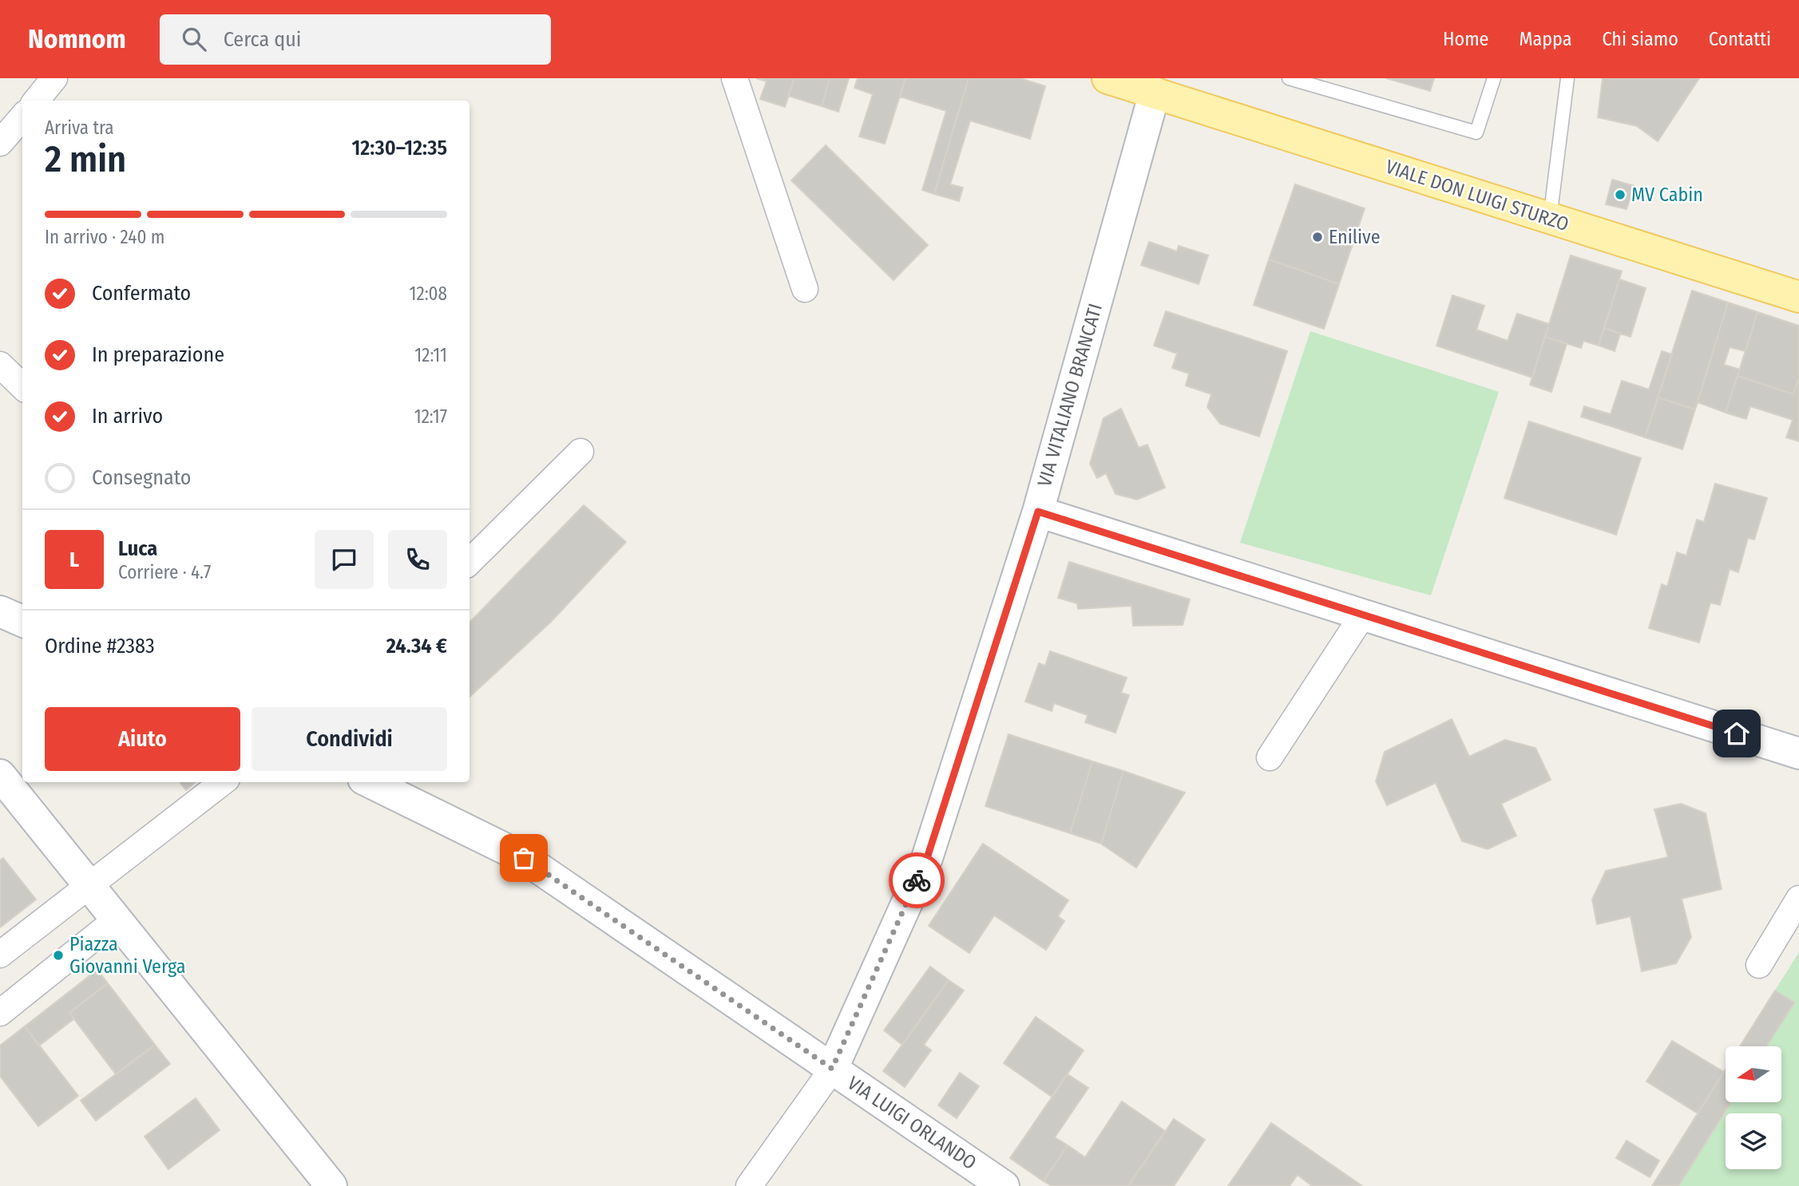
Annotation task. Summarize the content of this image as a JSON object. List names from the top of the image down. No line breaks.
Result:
{"streets":{"main road":["VIALE DON LUIGI STURZO"],"street":["VIA VITALIANO BRANCATI","VIA LUIGI ORLANDO"]},"crossings":[["VIALE DON LUIGI STURZO","VIA VITALIANO BRANCATI"],["VIA VITALIANO BRANCATI","VIA LUIGI ORLANDO"]],"places":["MV Cabin","Enilive","Piazza Giovanni Verga"],"north":"left","page":{"header":"Nomnom","search":"Cerca qui","nav":["Home","Mappa","Chi siamo","Contatti"],"heading":["2 min","Arriva tra","12:30–12:35"],"panel":["Luca","Corriere · 4.7","Ordine #2383","24.34 €"],"bar":"In arrivo · 240 m","list":[["Confermato","12:08"],["In preparazione","12:11"],["In arrivo","12:17"],"Consegnato"],"round":"L","buttons":["Aiuto","Condividi"]}}
